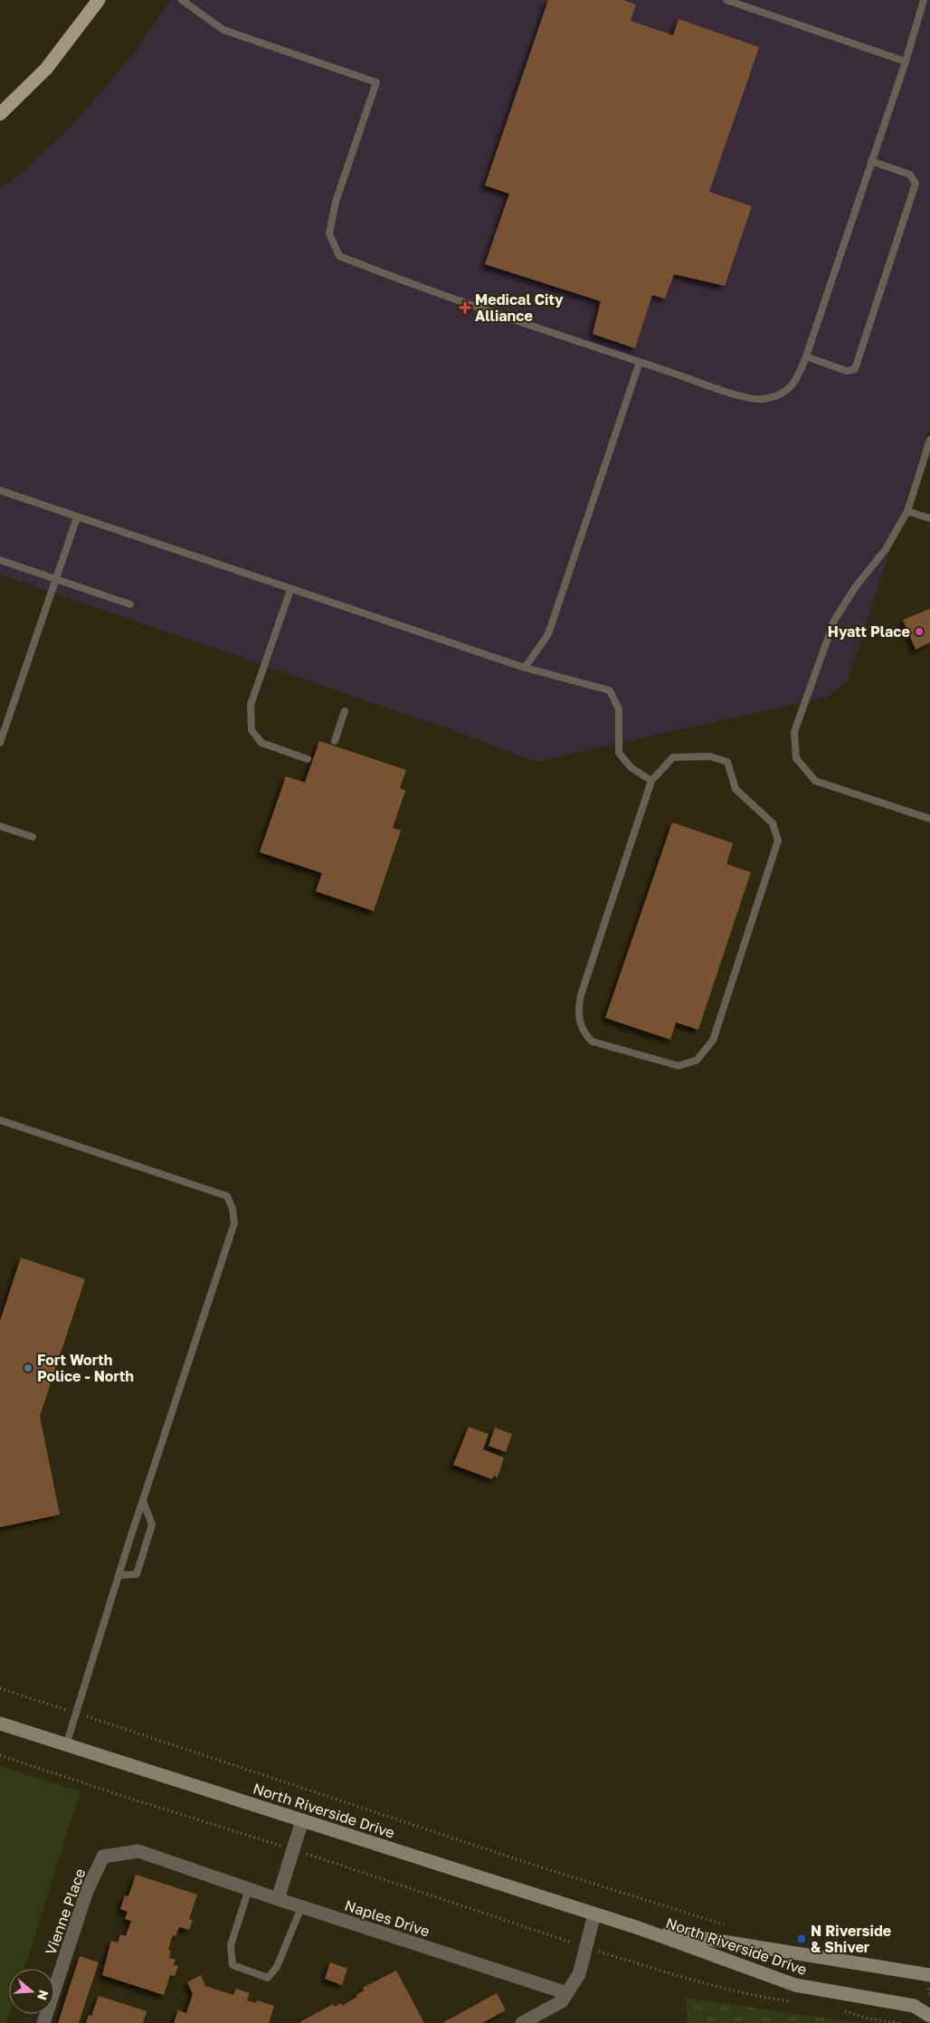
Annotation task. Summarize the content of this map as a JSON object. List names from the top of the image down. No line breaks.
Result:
{"streets":{"main road":["North Riverside Drive"],"street":["Vienne Place","Naples Drive"]},"crossings":[["Vienne Place","Naples Drive"]],"places":{"health":["Medical City Alliance"],"other":["Hyatt Place","Fort Worth Police - North"],"transit":["N Riverside & Shiver"]},"north":"right"}
